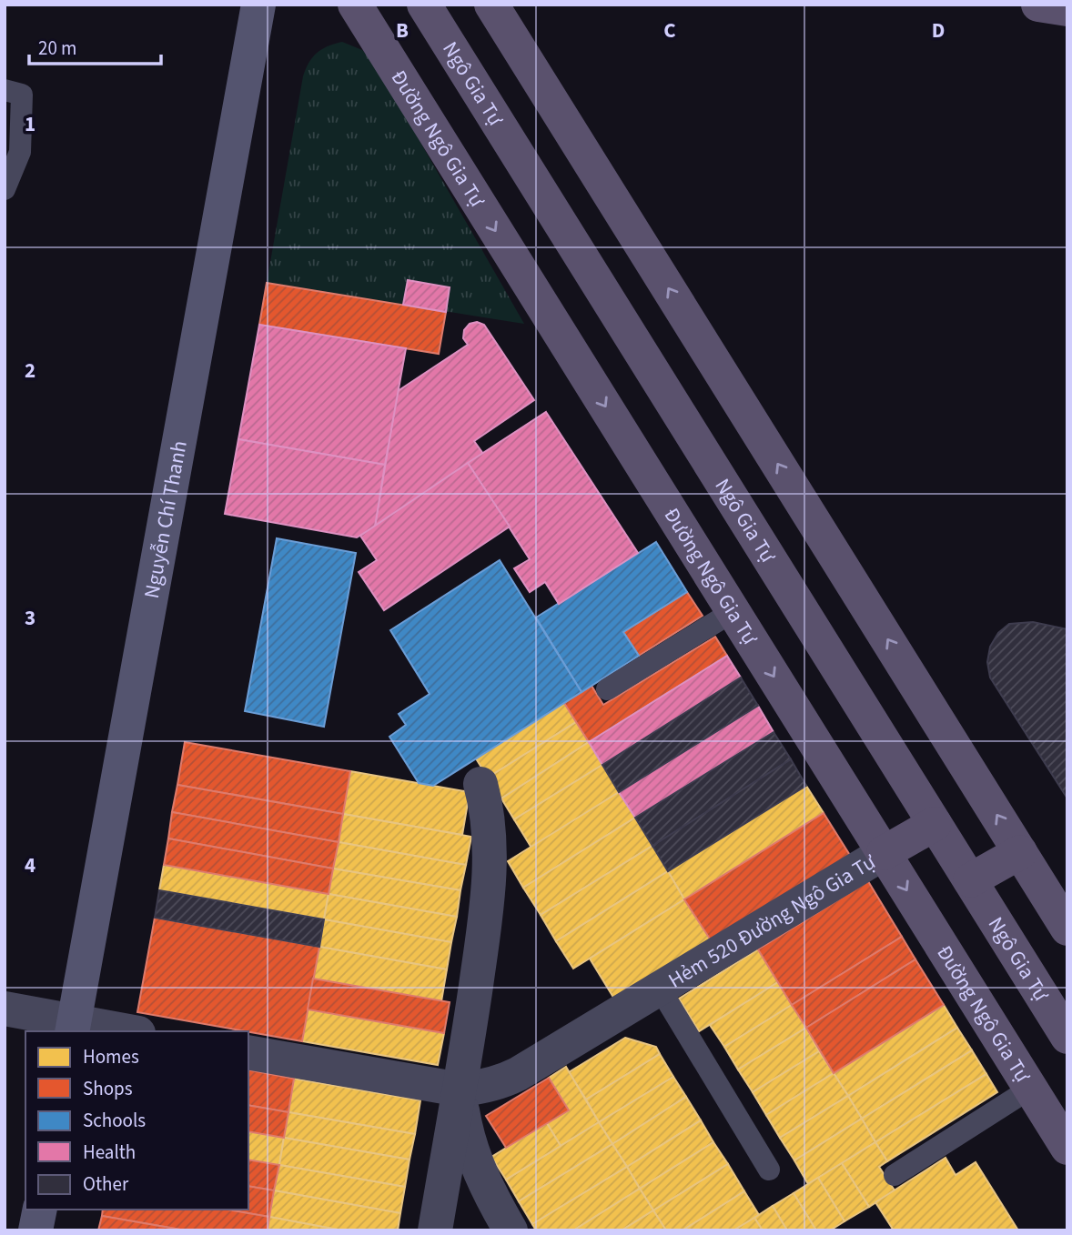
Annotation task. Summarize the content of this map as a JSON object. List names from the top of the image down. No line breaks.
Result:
{"streets":{"main road":["Ngô Gia Tự","Đường Ngô Gia Tự","Nguyễn Chí Thanh"],"street":["Hẻm 520 Đường Ngô Gia Tự"]},"crossings":[["Đường Ngô Gia Tự","Hẻm 520 Đường Ngô Gia Tự"]],"legend":["Homes","Shops","Schools","Health","Other"],"scale_bar":"20 m","grid":{"columns":["B","C","D"],"rows":["1","2","3","4"]}}
